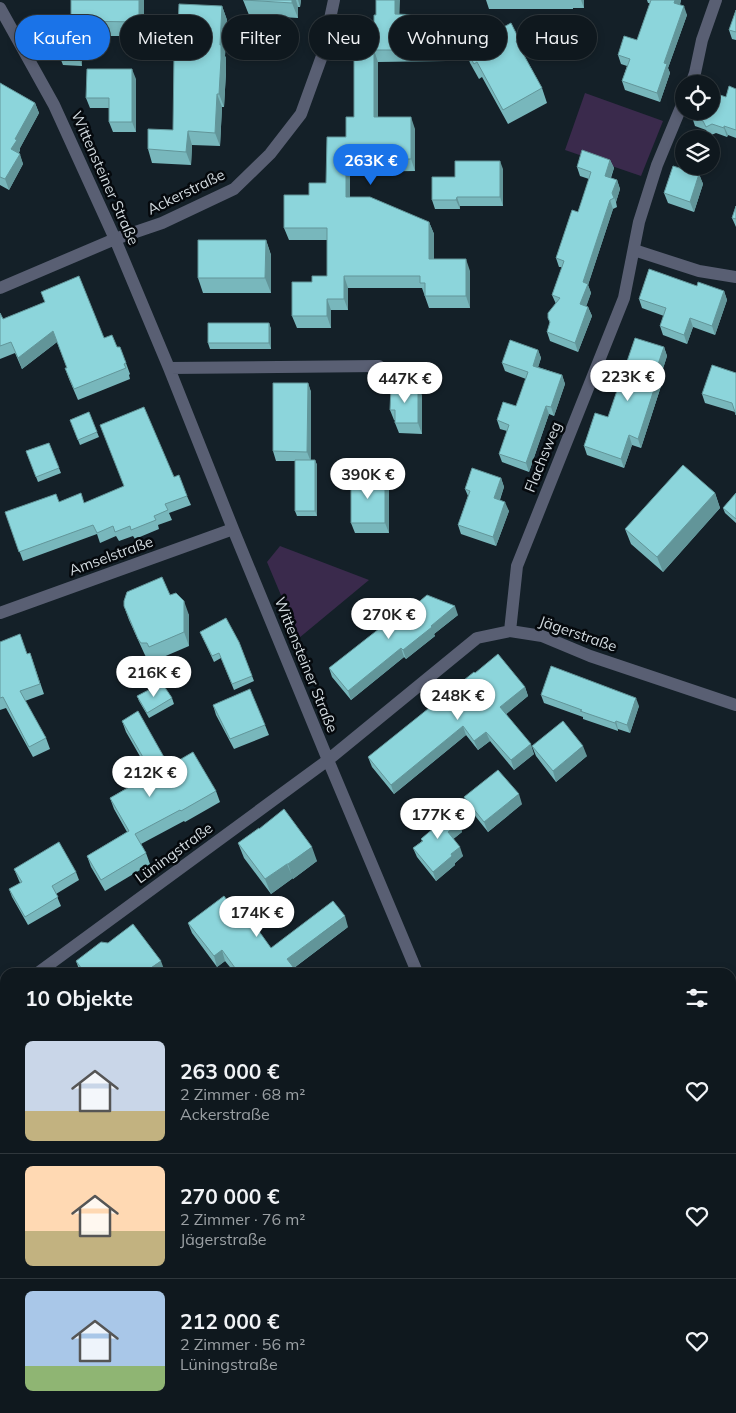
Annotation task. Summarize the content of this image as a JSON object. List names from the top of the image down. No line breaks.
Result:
{"streets":{"street":["Wittensteiner Straße","Ackerstraße","Flachsweg","Amselstraße","Jägerstraße","Lüningstraße"]},"crossings":[["Wittensteiner Straße","Ackerstraße"],["Wittensteiner Straße","Amselstraße"],["Wittensteiner Straße","Jägerstraße"],["Wittensteiner Straße","Lüningstraße"],["Flachsweg","Jägerstraße"],["Jägerstraße","Lüningstraße"]],"page":{"chip":["Kaufen","Mieten","Filter","Neu","Wohnung","Haus"],"price":["263K €","223K €","447K €","390K €","270K €","216K €","248K €","212K €","177K €","174K €"],"heading":"10 Objekte","list":[{"name":"263 000 €","note":"2 Zimmer · 68 m² · Ackerstraße"},{"name":"270 000 €","note":"2 Zimmer · 76 m² · Jägerstraße"},{"name":"212 000 €","note":"2 Zimmer · 56 m² · Lüningstraße"}]}}
